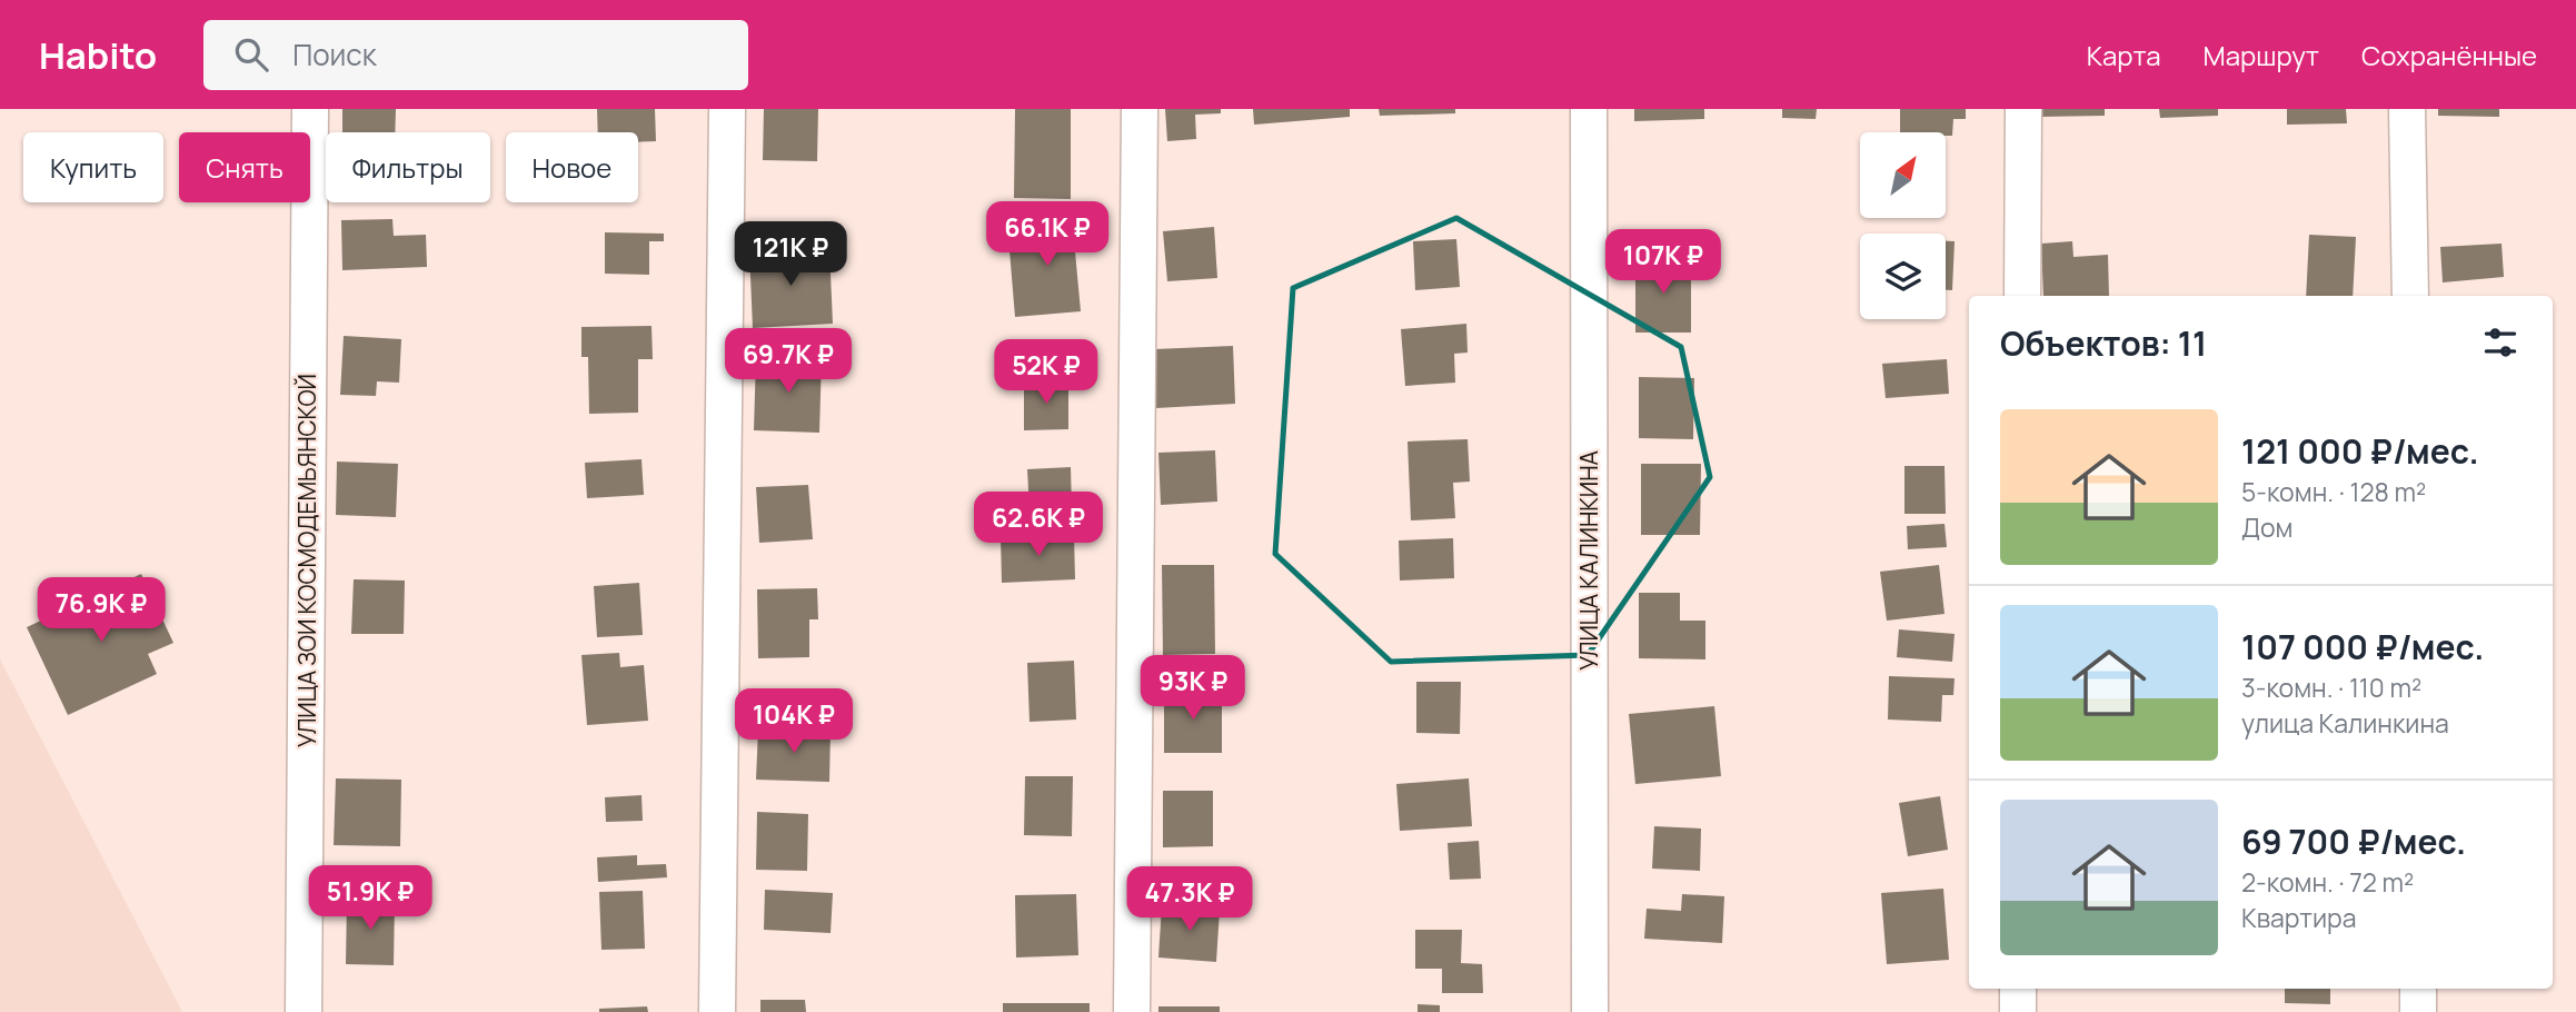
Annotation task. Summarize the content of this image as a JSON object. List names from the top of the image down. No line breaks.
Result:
{"streets":{"street":["УЛИЦА ЗОИ КОСМОДЕМЬЯНСКОЙ","УЛИЦА КАЛИНКИНА"]},"north":"top right","page":{"header":"Habito","search":"Поиск","nav":["Карта","Маршрут","Сохранённые"],"chip":["Купить","Снять","Фильтры","Новое"],"price":["66.1K ₽","121K ₽","107K ₽","69.7K ₽","52K ₽","62.6K ₽","76.9K ₽","93K ₽","104K ₽","51.9K ₽","47.3K ₽"],"heading":"Объектов: 11","list":[{"name":"121 000 ₽/мес.","note":"5-комн. · 128 m² · Дом"},{"name":"107 000 ₽/мес.","note":"3-комн. · 110 m² · улица Калинкина"},{"name":"69 700 ₽/мес.","note":"2-комн. · 72 m² · Квартира"}]}}
